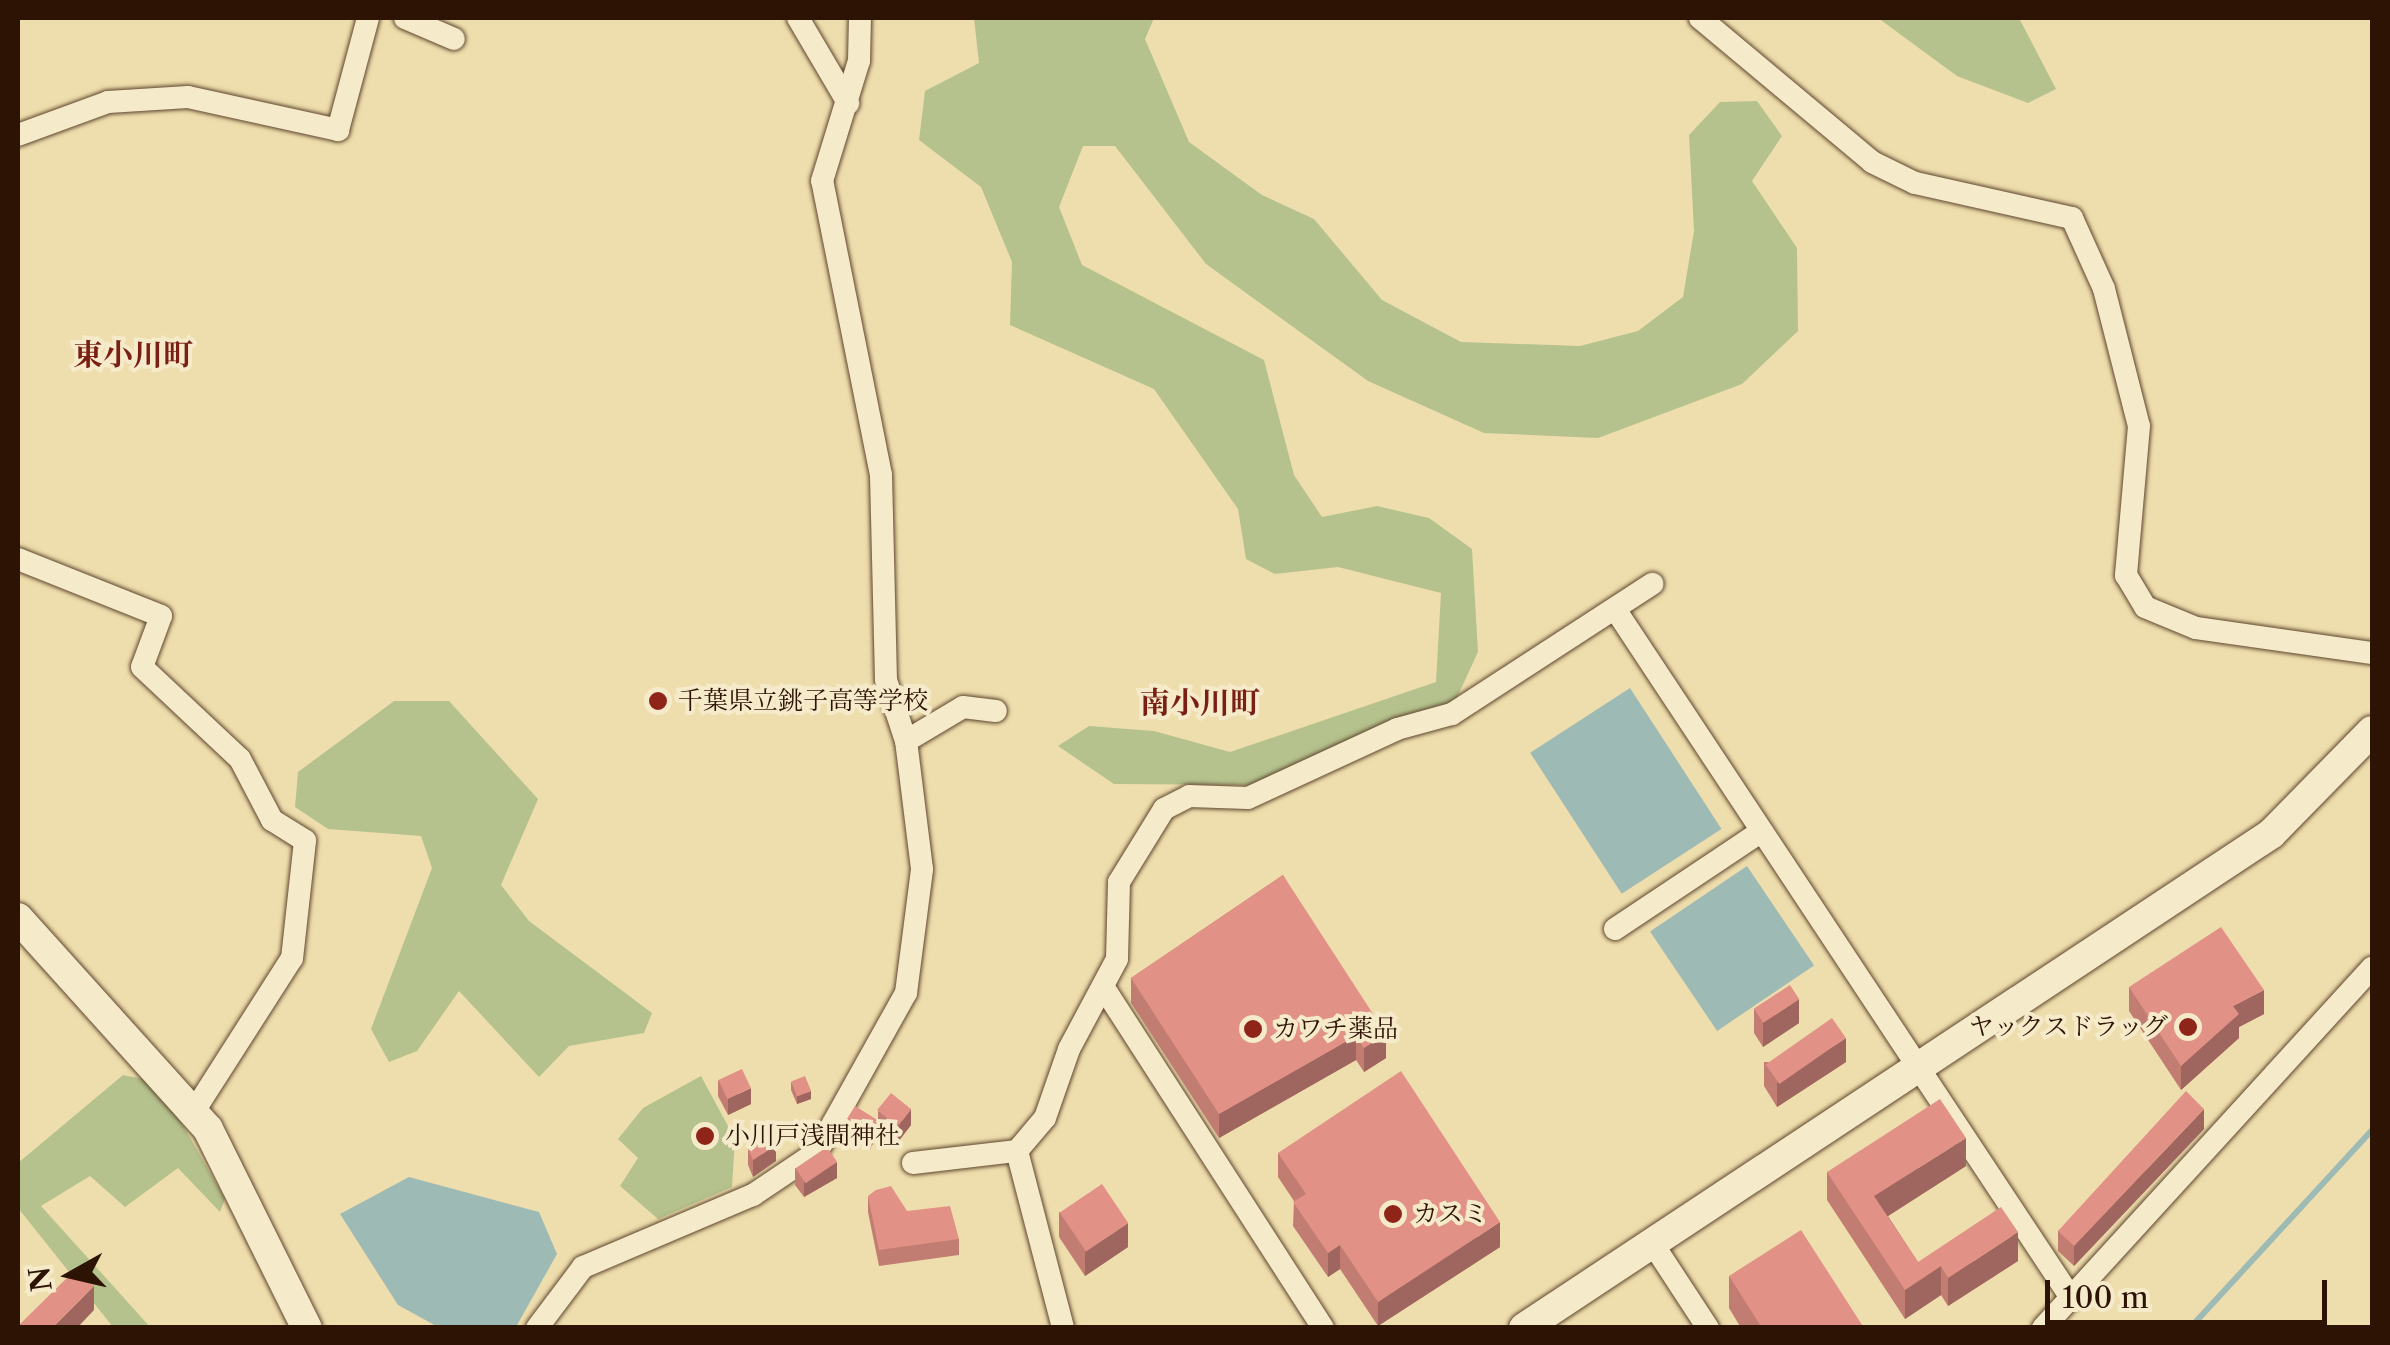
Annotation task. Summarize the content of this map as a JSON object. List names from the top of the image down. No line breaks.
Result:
{"districts":["東小川町","南小川町"],"places":["千葉県立銚子高等学校","ヤックスドラッグ","カワチ薬品","小川戸浅間神社","カスミ"],"scale_bar":"100 m","north":"left"}
